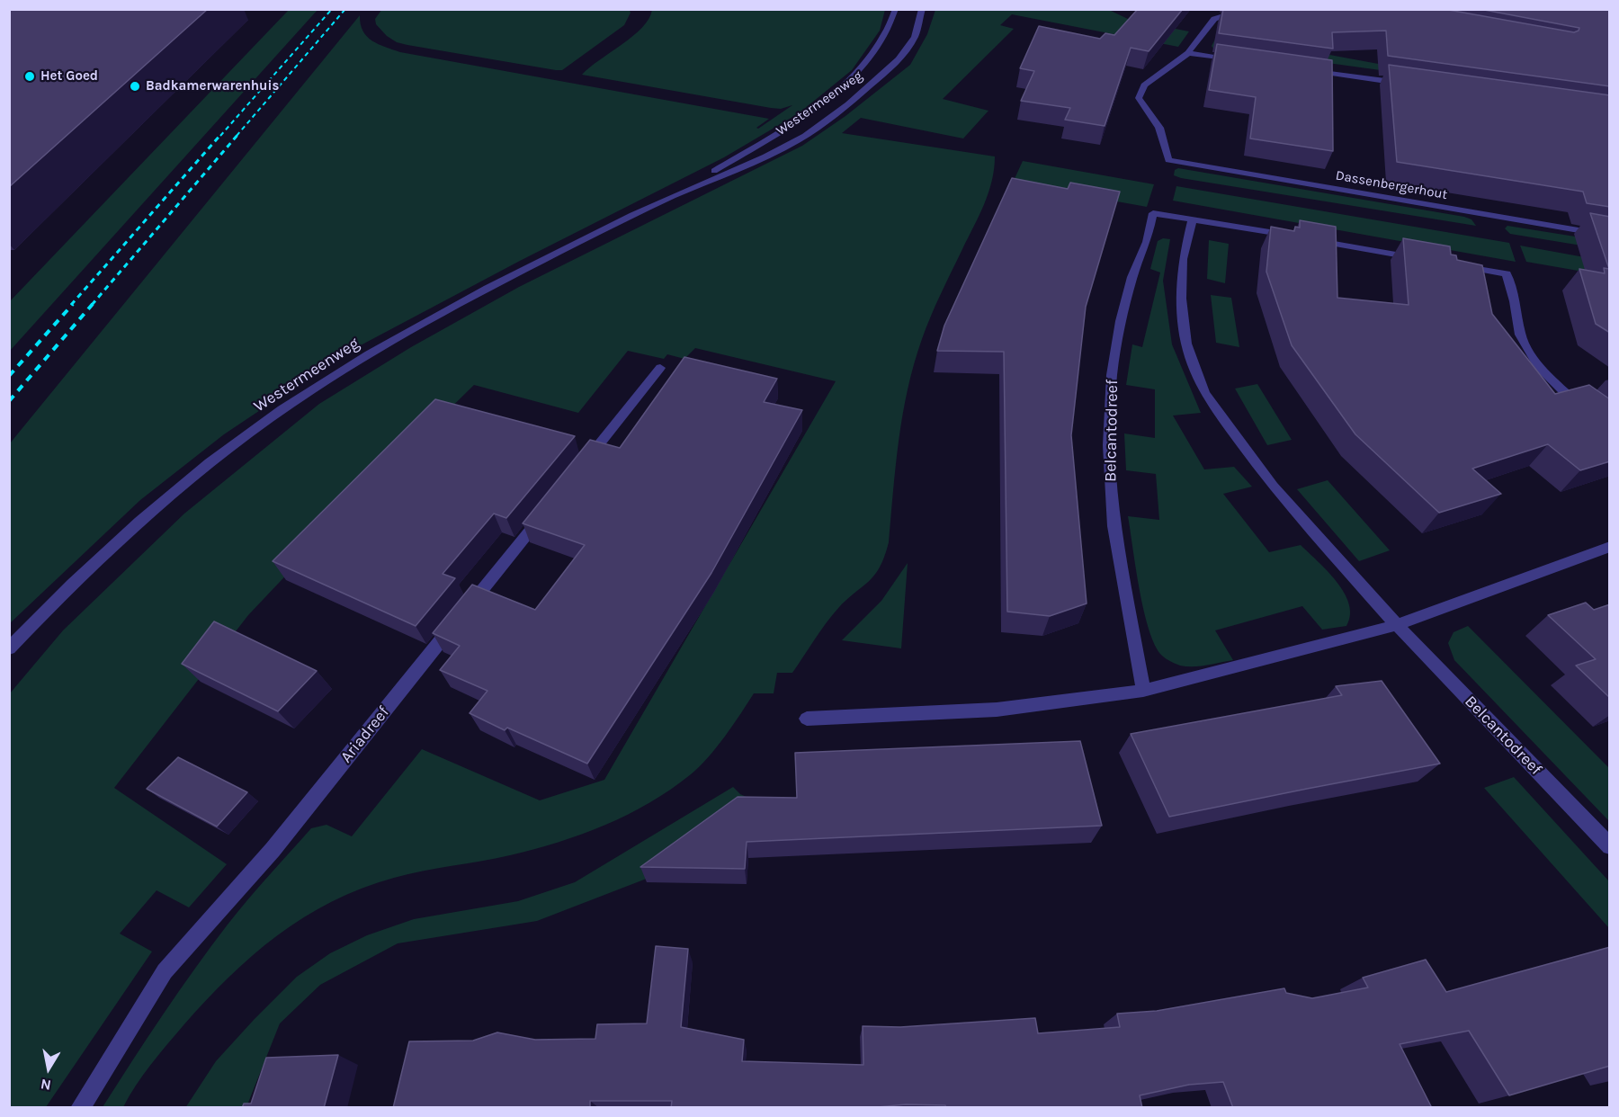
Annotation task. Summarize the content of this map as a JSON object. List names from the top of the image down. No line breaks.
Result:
{"streets":{"street":["Westermeenweg","Dassenbergerhout","Belcantodreef","Ariadreef"]},"places":["Het Goed","Badkamerwarenhuis"],"north":"bottom"}
